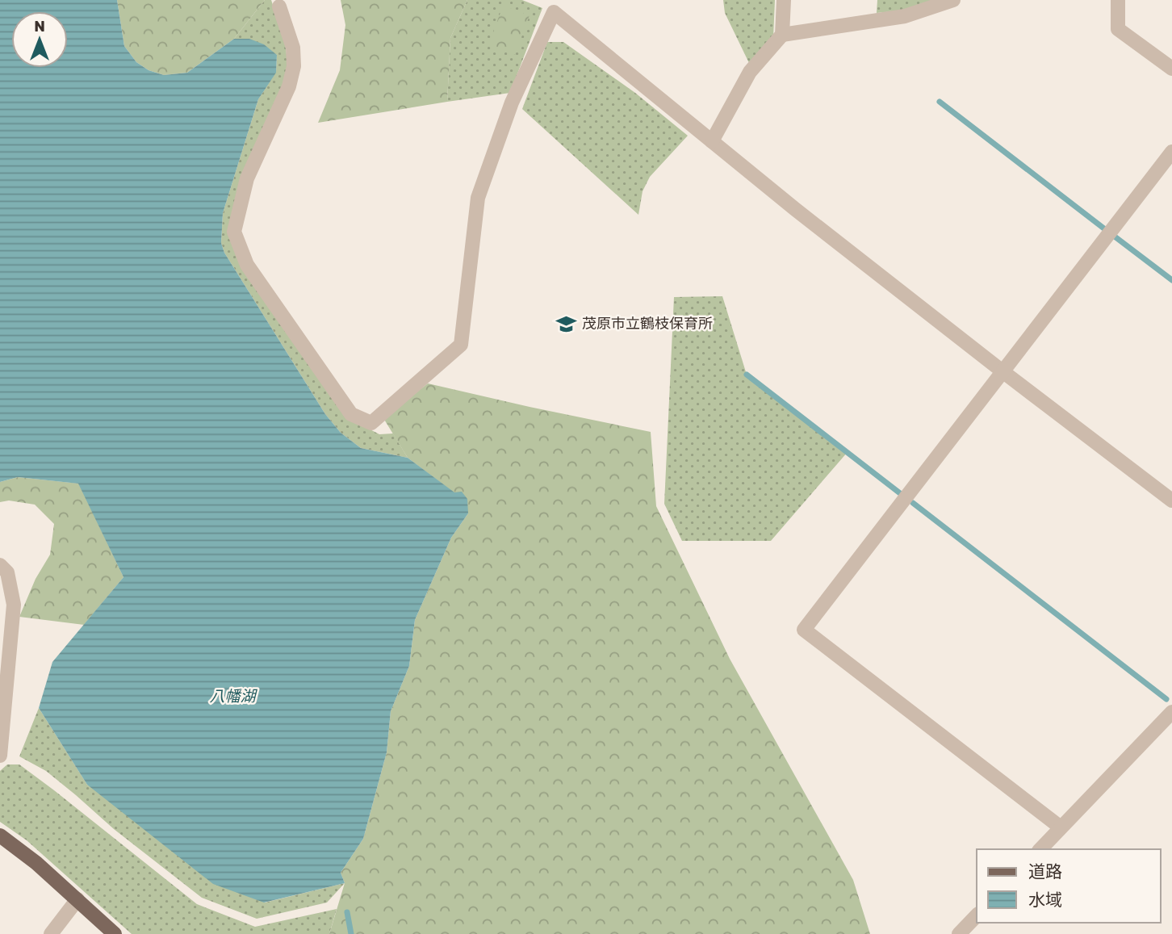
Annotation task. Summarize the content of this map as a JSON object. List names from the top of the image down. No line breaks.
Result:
{"water":["八幡湖"],"places":{"school or university":["茂原市立鶴枝保育所"]},"legend":["道路","水域"],"north":"top"}
